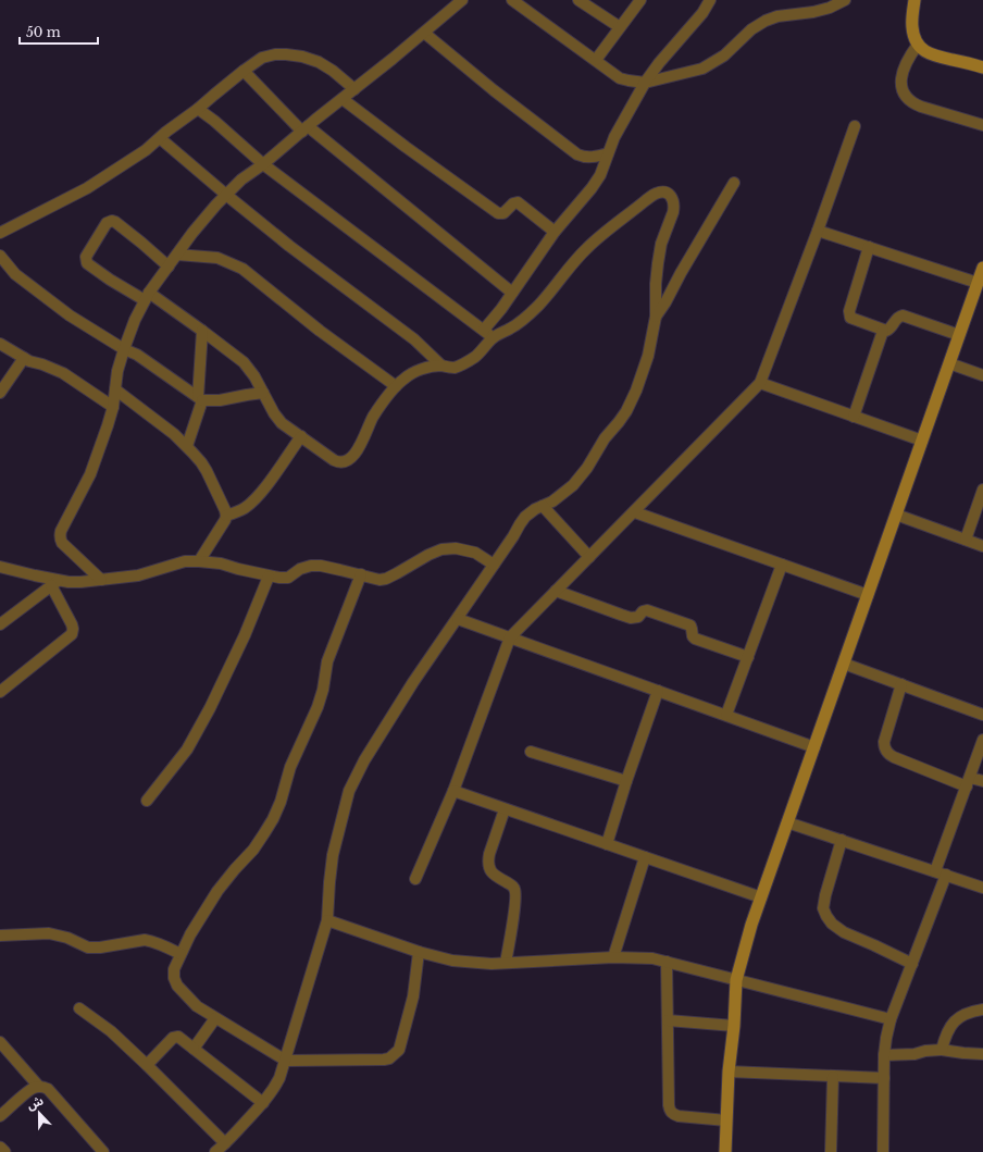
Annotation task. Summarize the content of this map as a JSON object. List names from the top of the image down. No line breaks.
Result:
{"scale_bar":"50 m","north":"top"}
